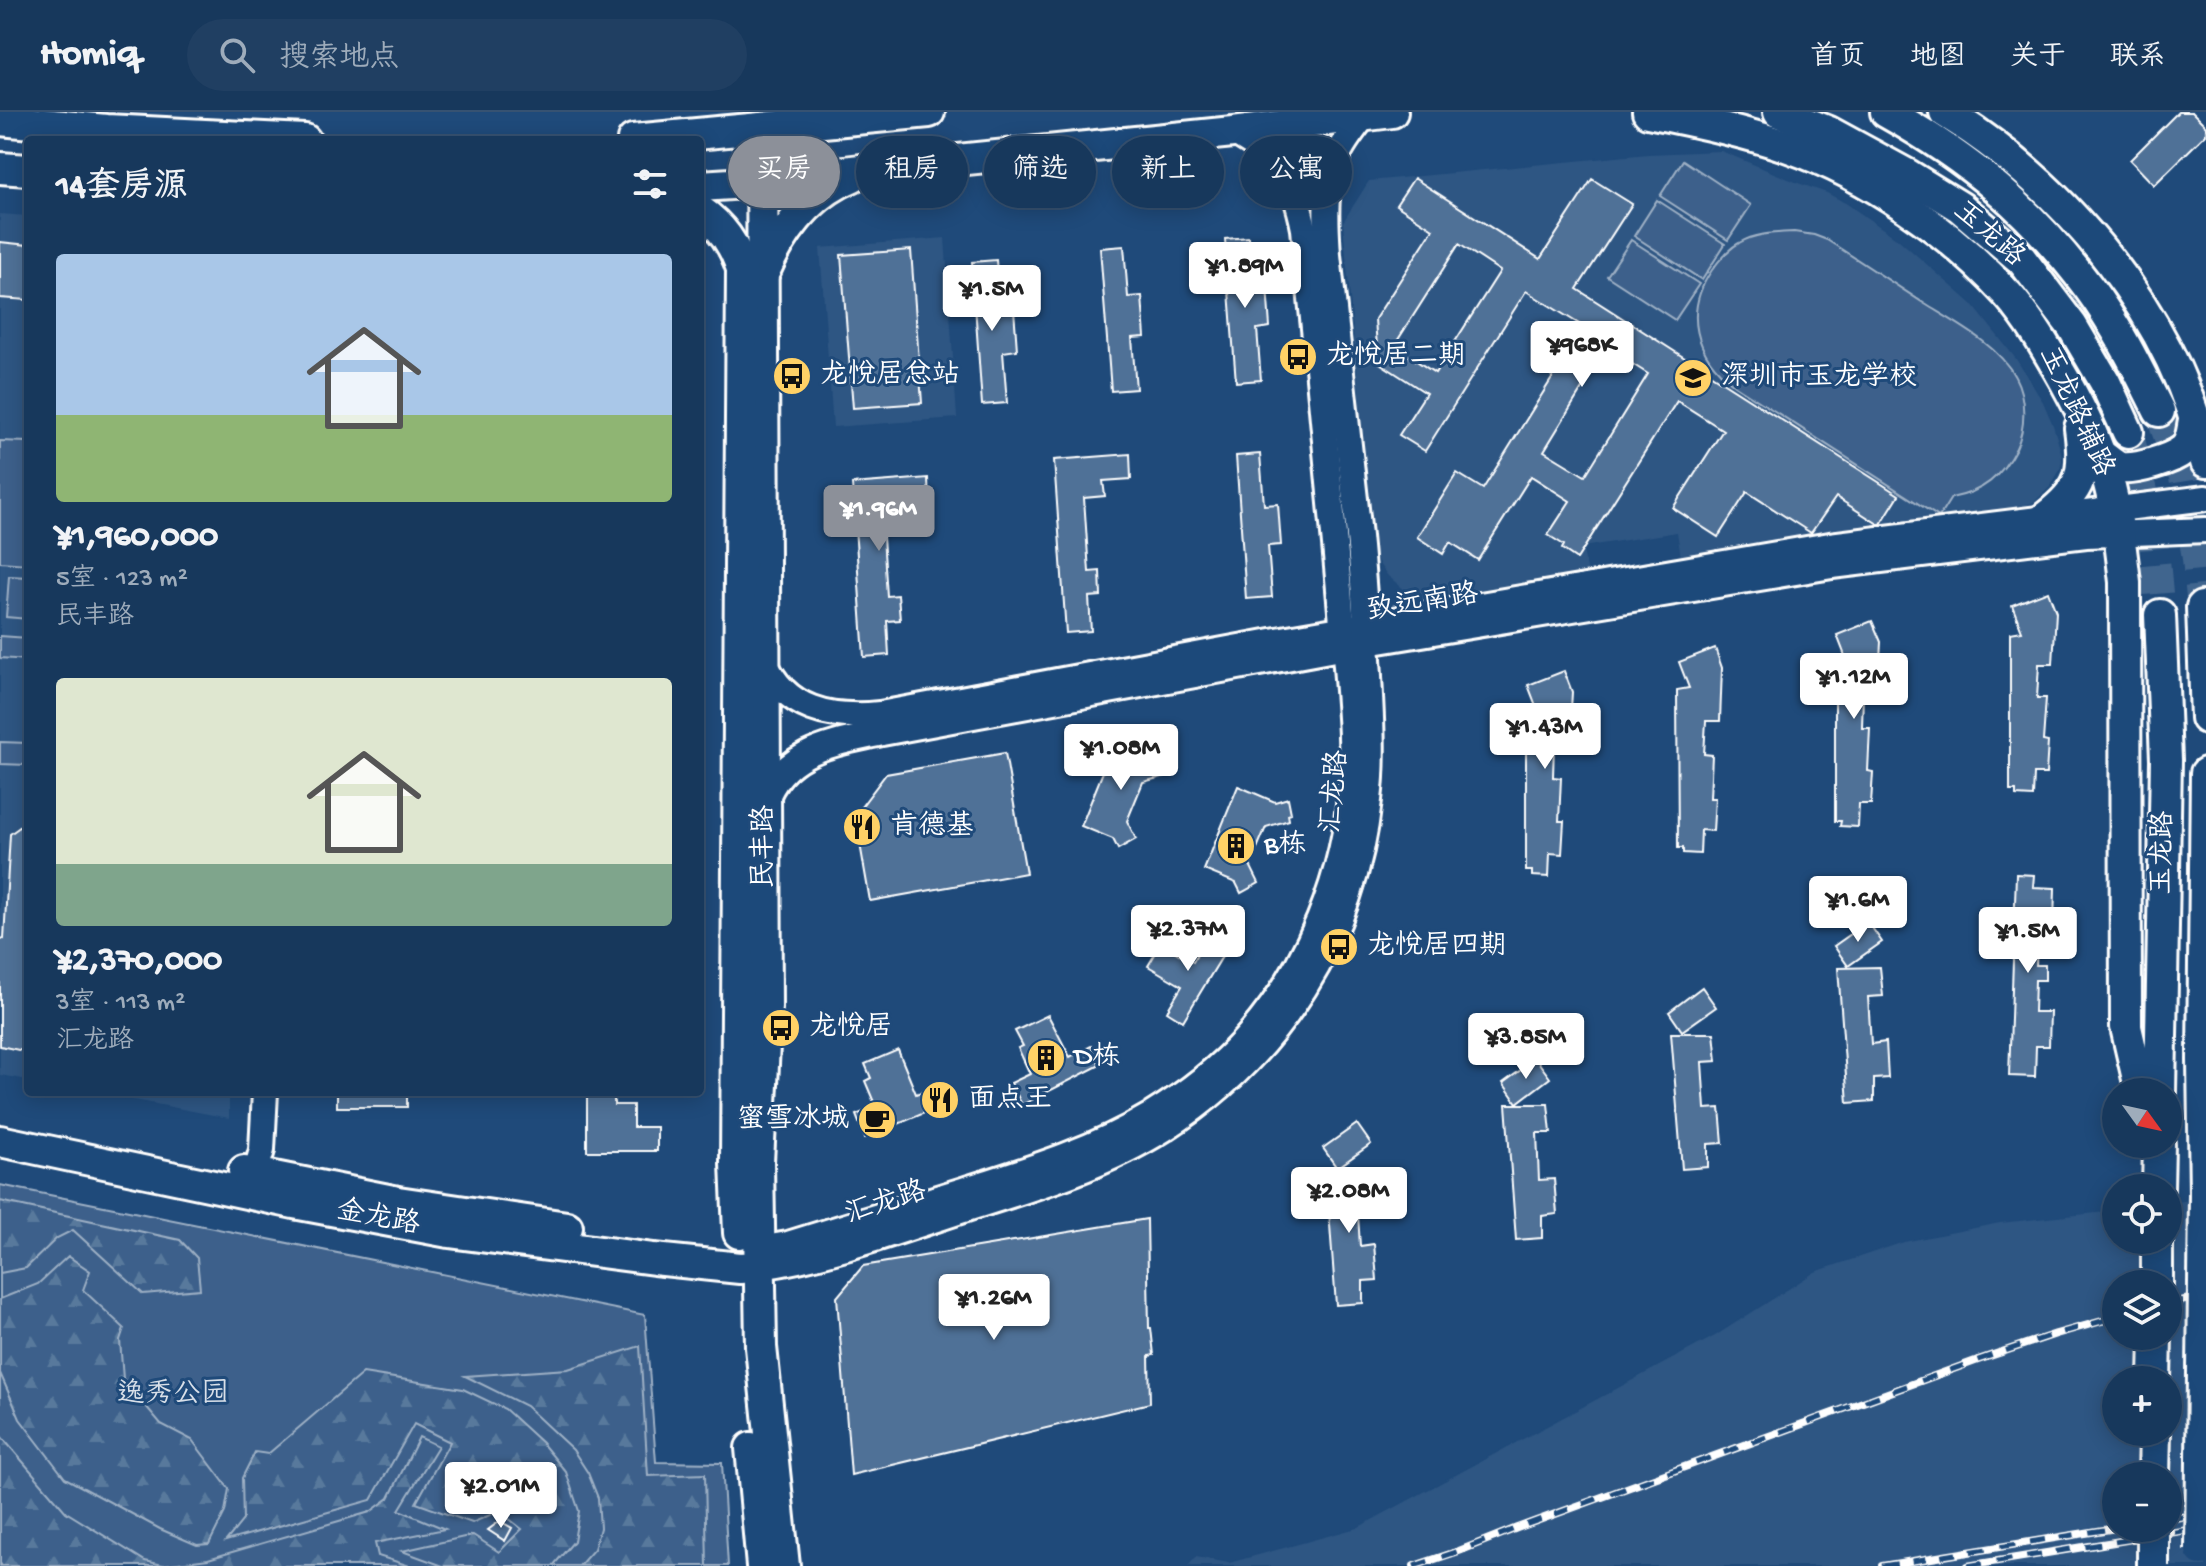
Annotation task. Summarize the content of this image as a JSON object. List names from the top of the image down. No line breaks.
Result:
{"streets":{"main road":["玉龙路","玉龙路辅路","民丰路","金龙路"],"street":["致远南路","汇龙路"]},"crossings":[["玉龙路辅路","致远南路"],["致远南路","汇龙路"],["致远南路","民丰路"],["汇龙路","民丰路"],["汇龙路","金龙路"],["民丰路","金龙路"]],"parks":["逸秀公园"],"places":{"bus stop":["龙悦居二期","龙悦居总站","龙悦居四期","龙悦居"],"school or university":["深圳市玉龙学校"],"restaurant":["肯德基","面点王"],"building":["B栋","D栋"],"cafe":["蜜雪冰城"]},"north":"bottom right","page":{"header":"Homiq","search":"搜索地点","nav":["首页","地图","关于","联系"],"chip":["买房","租房","筛选","新上","公寓"],"heading":"14套房源","list":[{"name":"¥1,960,000","note":"5室 · 123 m² · 民丰路"},{"name":"¥2,370,000","note":"3室 · 113 m² · 汇龙路"}],"price":["¥1.89M","¥1.5M","¥968K","¥1.96M","¥1.12M","¥1.43M","¥1.08M","¥1.6M","¥2.37M","¥1.5M","¥3.85M","¥2.08M","¥1.26M","¥2.01M"],"map_buttons":["+","−"]}}
